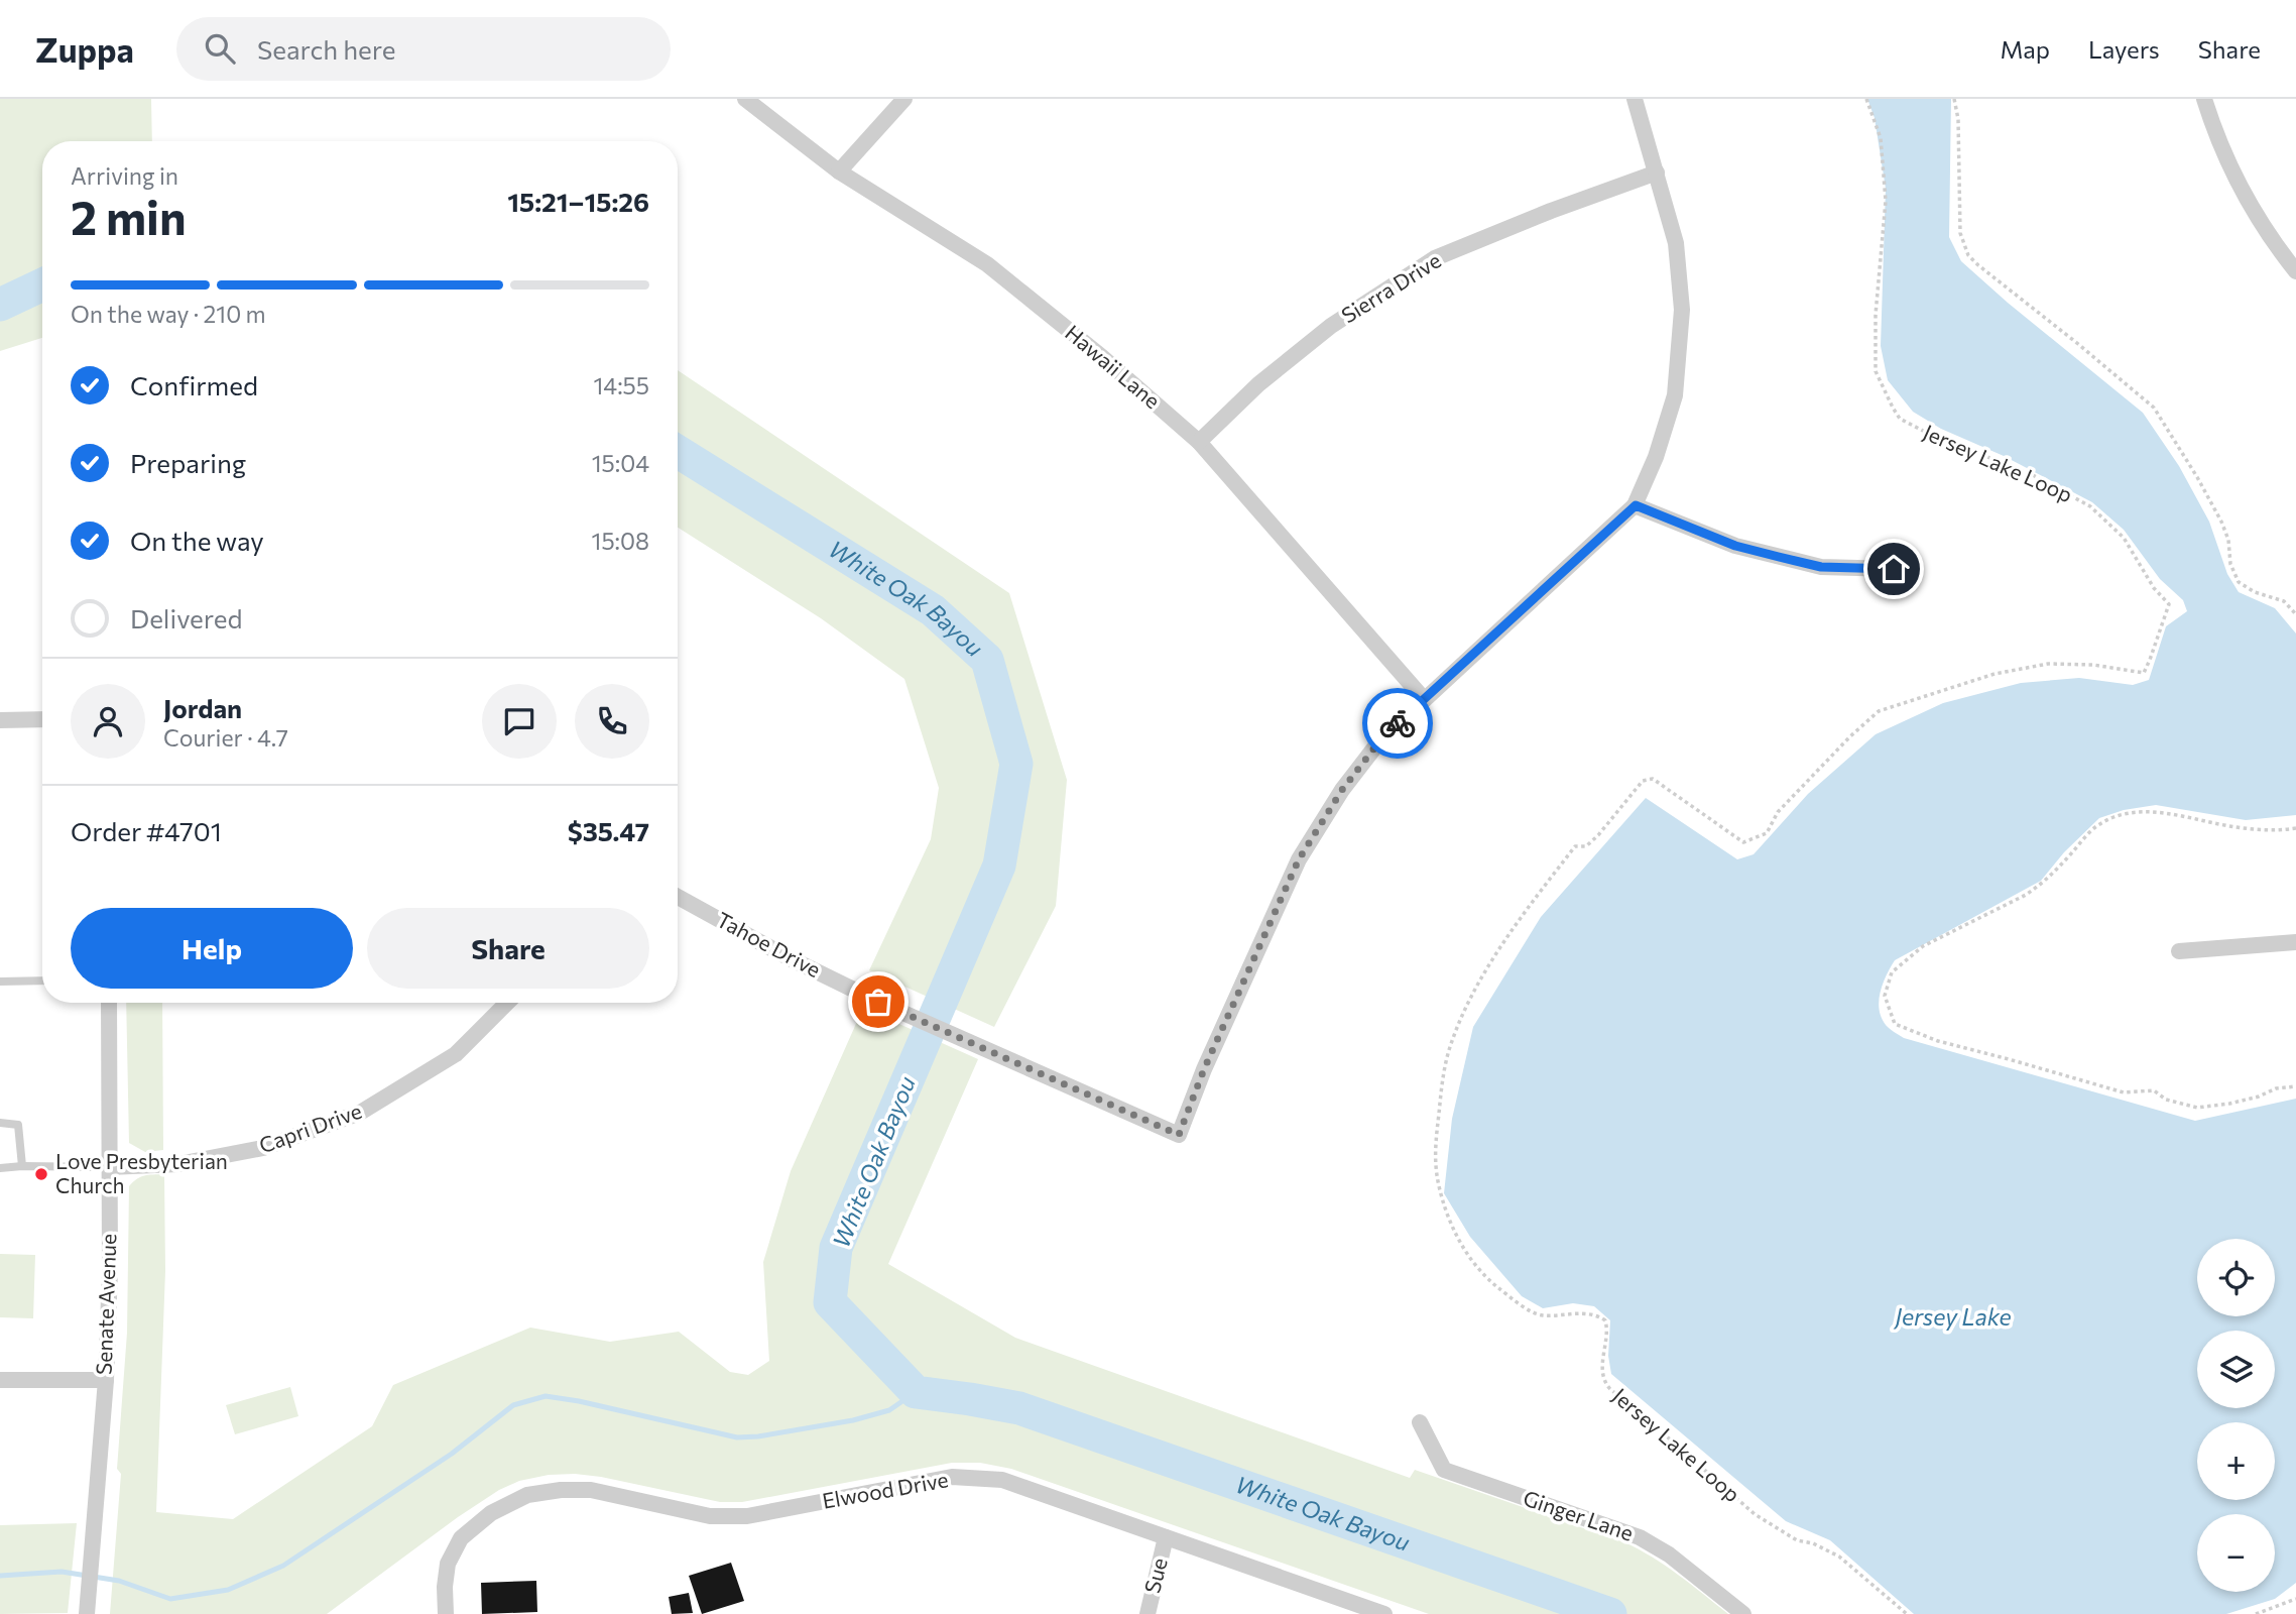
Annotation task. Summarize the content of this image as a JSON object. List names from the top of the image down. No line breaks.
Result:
{"streets":{"street":["Sierra Drive","Hawaii Lane","Tahoe Drive","Capri Drive","Senate Avenue","Elwood Drive","Ginger Lane","Sue"],"path":["Jersey Lake Loop"]},"crossings":[["Sierra Drive","Hawaii Lane"],["Hawaii Lane","Tahoe Drive"],["Capri Drive","Senate Avenue"],["Elwood Drive","Sue"]],"water":["White Oak Bayou","Jersey Lake"],"places":["Love Presbyterian Church"],"page":{"header":"Zuppa","search":"Search here","nav":["Map","Layers","Share"],"heading":["2 min","Arriving in","15:21–15:26"],"panel":["Jordan","Courier · 4.7","Order #4701","$35.47"],"bar":"On the way · 210 m","list":[["Confirmed","14:55"],["Preparing","15:04"],["On the way","15:08"],"Delivered"],"buttons":["Help","Share"],"map_buttons":["+","−"]}}
